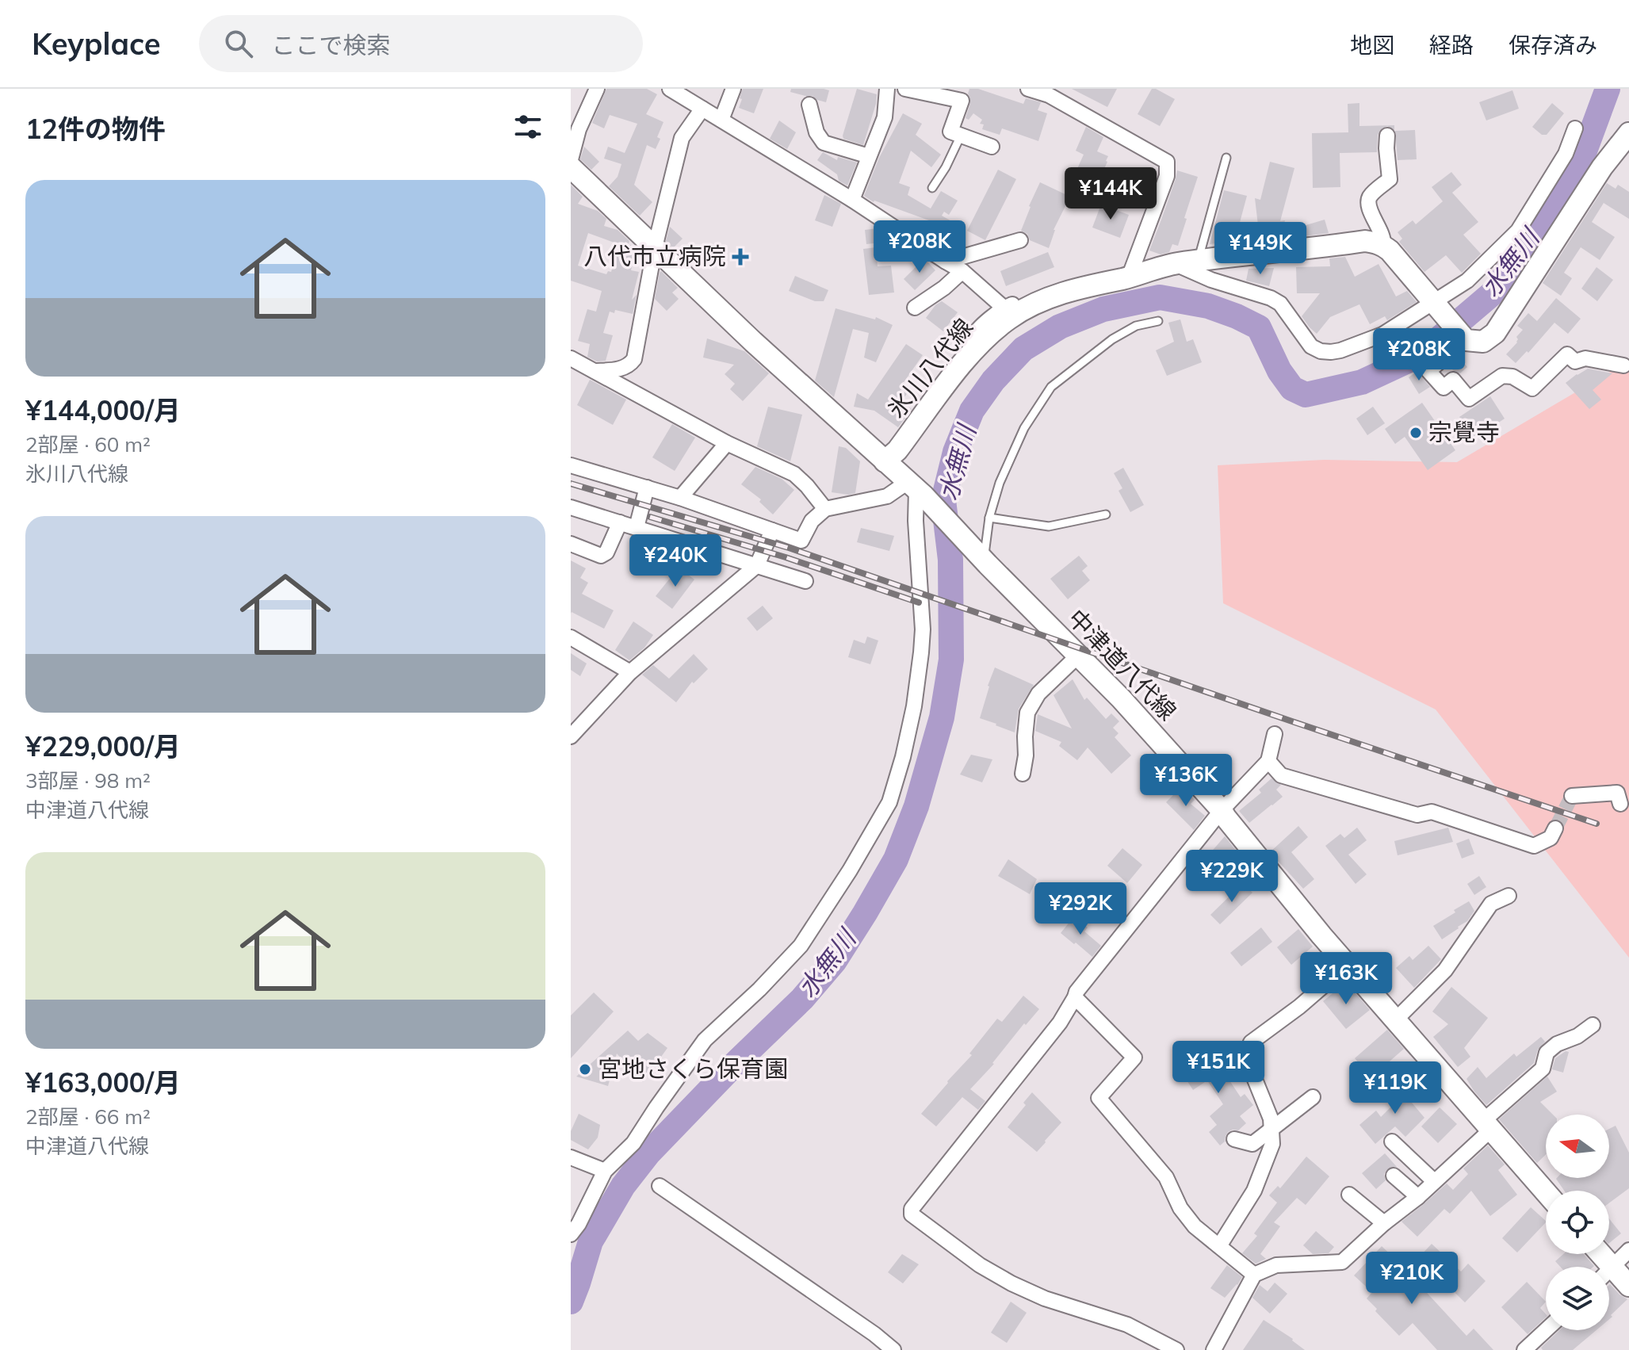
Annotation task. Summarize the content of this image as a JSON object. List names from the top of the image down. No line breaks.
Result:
{"streets":{"main road":["氷川八代線","中津道八代線"]},"crossings":[["氷川八代線","中津道八代線"]],"water":["水無川"],"places":{"health":["八代市立病院"],"other":["宗覺寺","宮地さくら保育園"]},"north":"left","page":{"header":"Keyplace","search":"ここで検索","nav":["地図","経路","保存済み"],"heading":"12件の物件","list":[{"name":"¥144,000/月","note":"2部屋 · 60 m² · 氷川八代線"},{"name":"¥229,000/月","note":"3部屋 · 98 m² · 中津道八代線"},{"name":"¥163,000/月","note":"2部屋 · 66 m² · 中津道八代線"}],"price":["¥144K","¥208K","¥149K","¥208K","¥240K","¥136K","¥229K","¥292K","¥163K","¥151K","¥119K","¥210K"]}}
